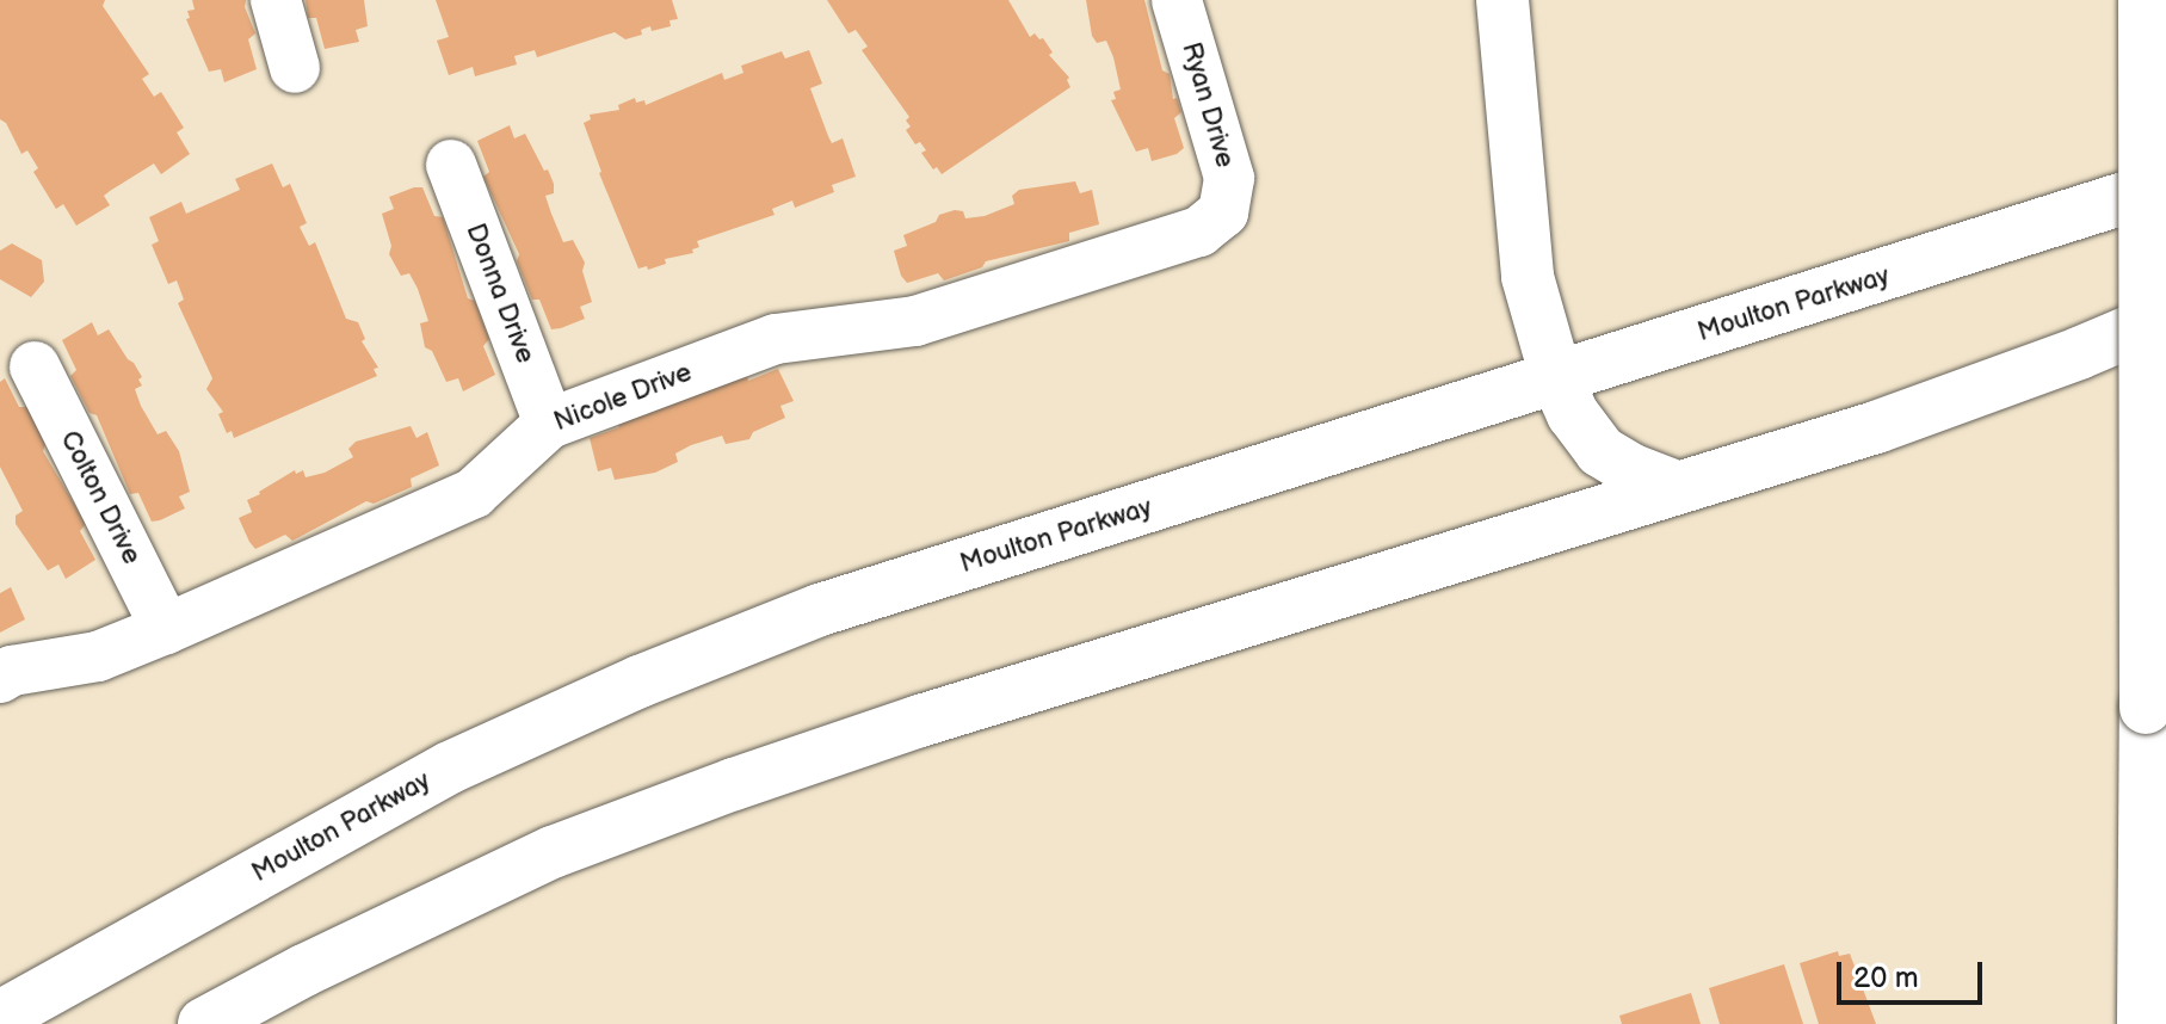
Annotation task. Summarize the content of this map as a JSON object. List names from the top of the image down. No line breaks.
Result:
{"streets":{"main road":["Moulton Parkway"],"street":["Ryan Drive","Donna Drive","Nicole Drive","Colton Drive"]},"crossings":[["Ryan Drive","Nicole Drive"],["Donna Drive","Nicole Drive"],["Nicole Drive","Colton Drive"]],"scale_bar":"20 m"}
